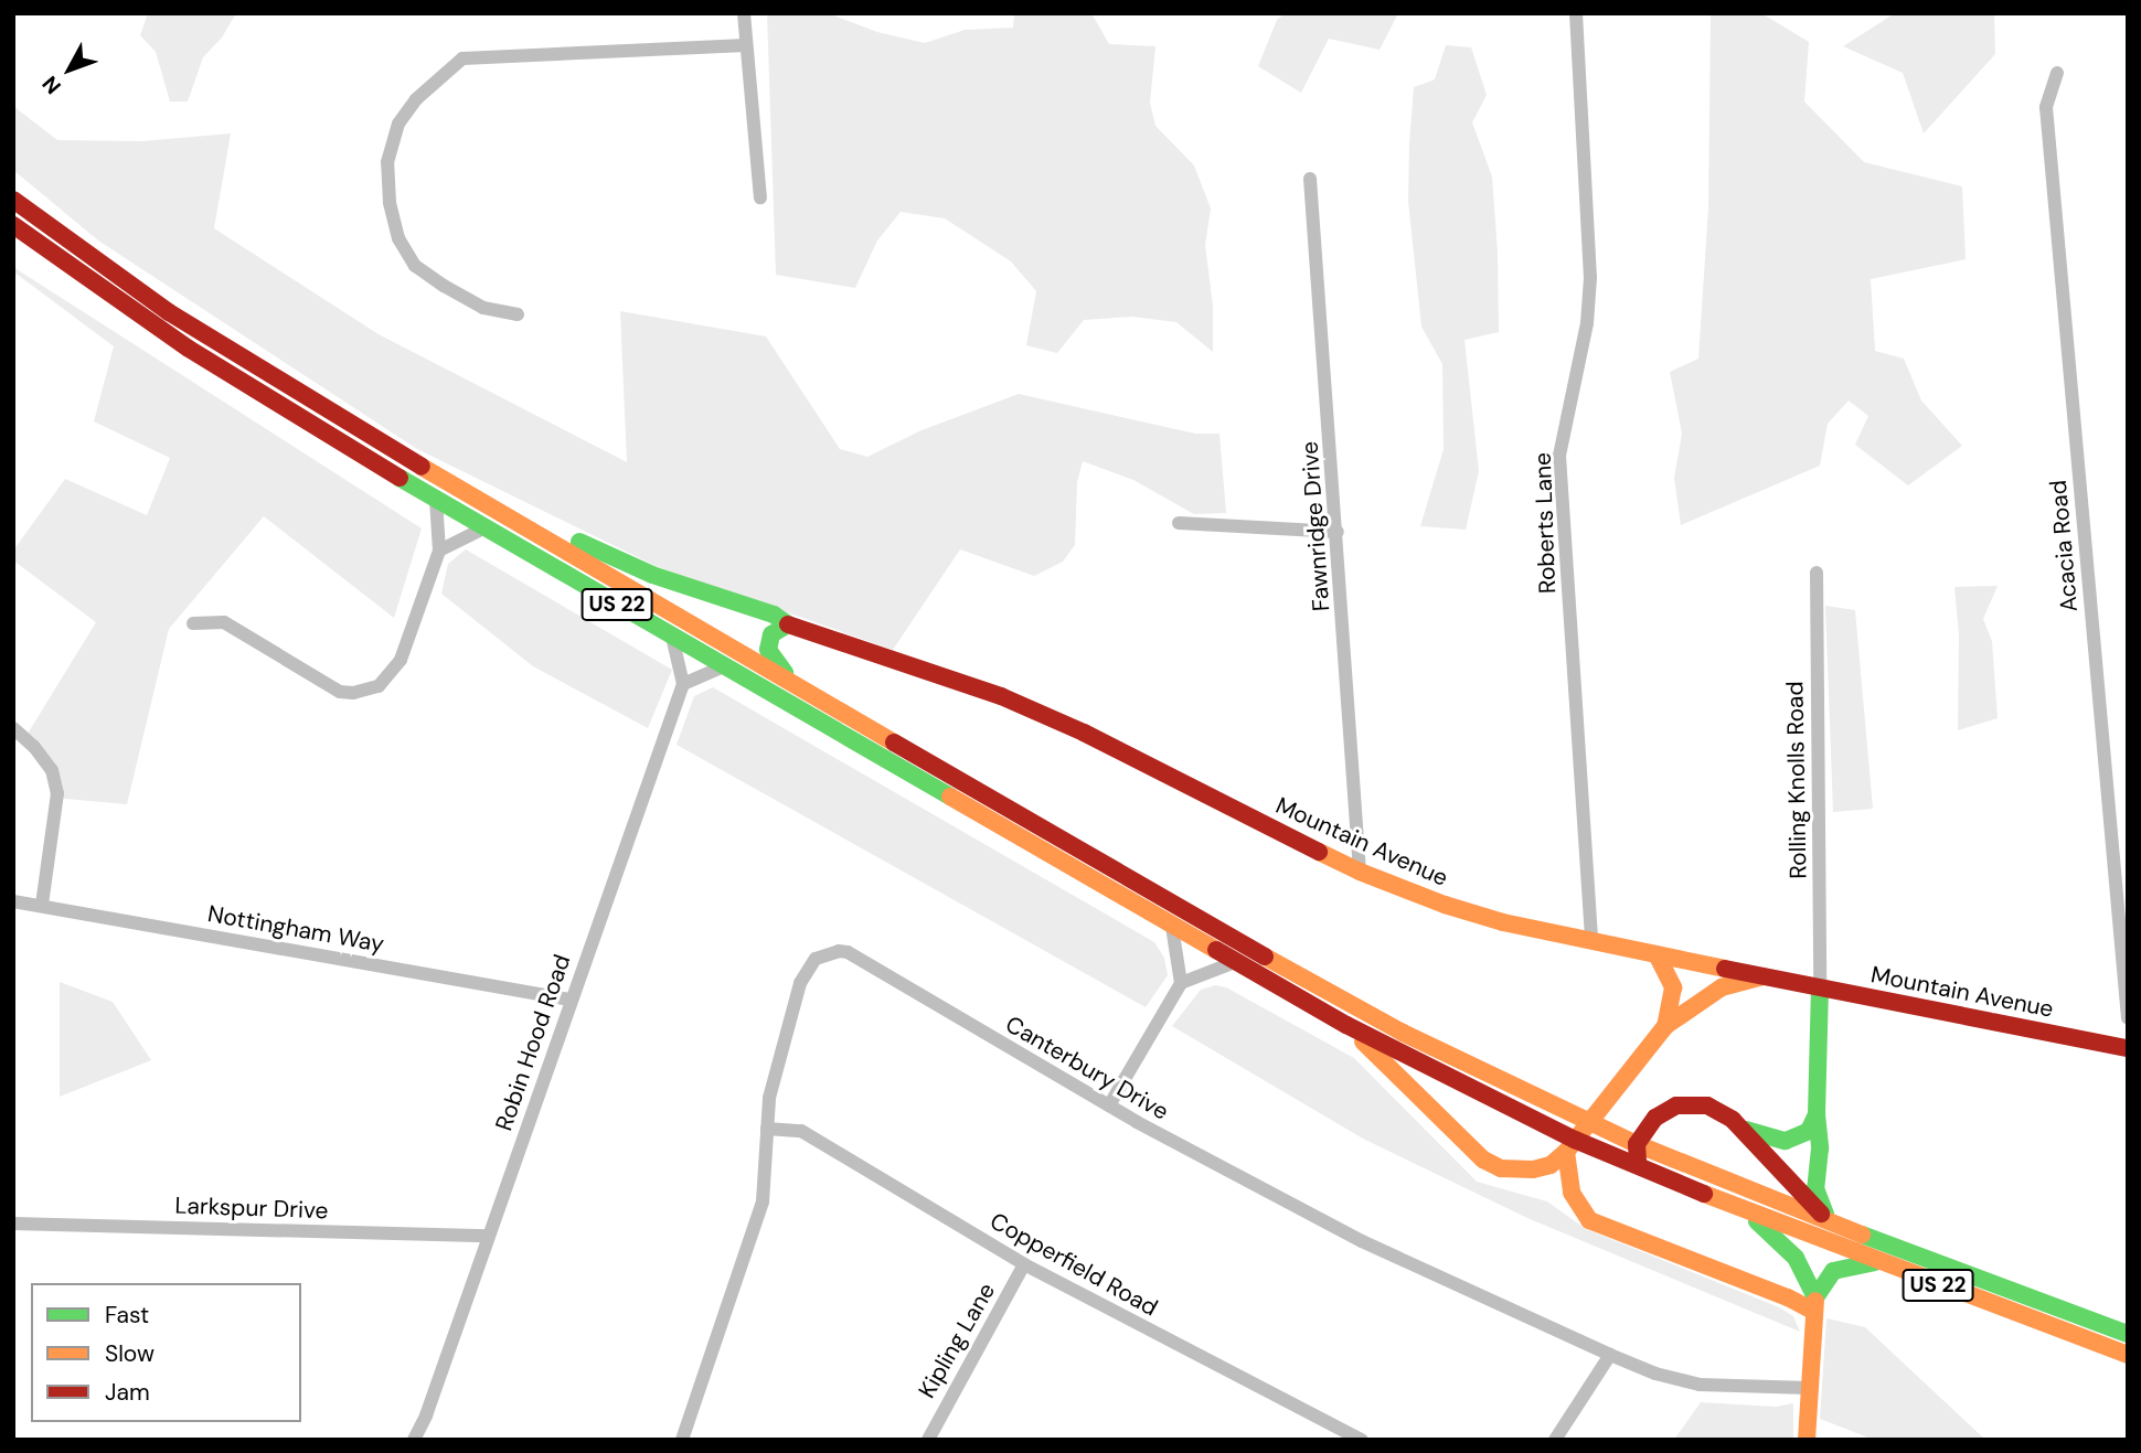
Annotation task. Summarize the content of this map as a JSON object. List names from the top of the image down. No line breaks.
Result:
{"streets":{"main road":["US 22","Mountain Avenue"],"street":["Roberts Lane","Fawnridge Drive","Acacia Road","Rolling Knolls Road","Nottingham Way","Robin Hood Road","Canterbury Drive","Larkspur Drive","Copperfield Road","Kipling Lane"]},"crossings":[["Roberts Lane","Mountain Avenue"],["Fawnridge Drive","Mountain Avenue"],["US 22","Mountain Avenue"],["Rolling Knolls Road","Mountain Avenue"],["Nottingham Way","Robin Hood Road"],["Robin Hood Road","Larkspur Drive"],["Canterbury Drive","Copperfield Road"],["Copperfield Road","Kipling Lane"]],"legend":["Fast","Slow","Jam"],"north":"bottom left"}
